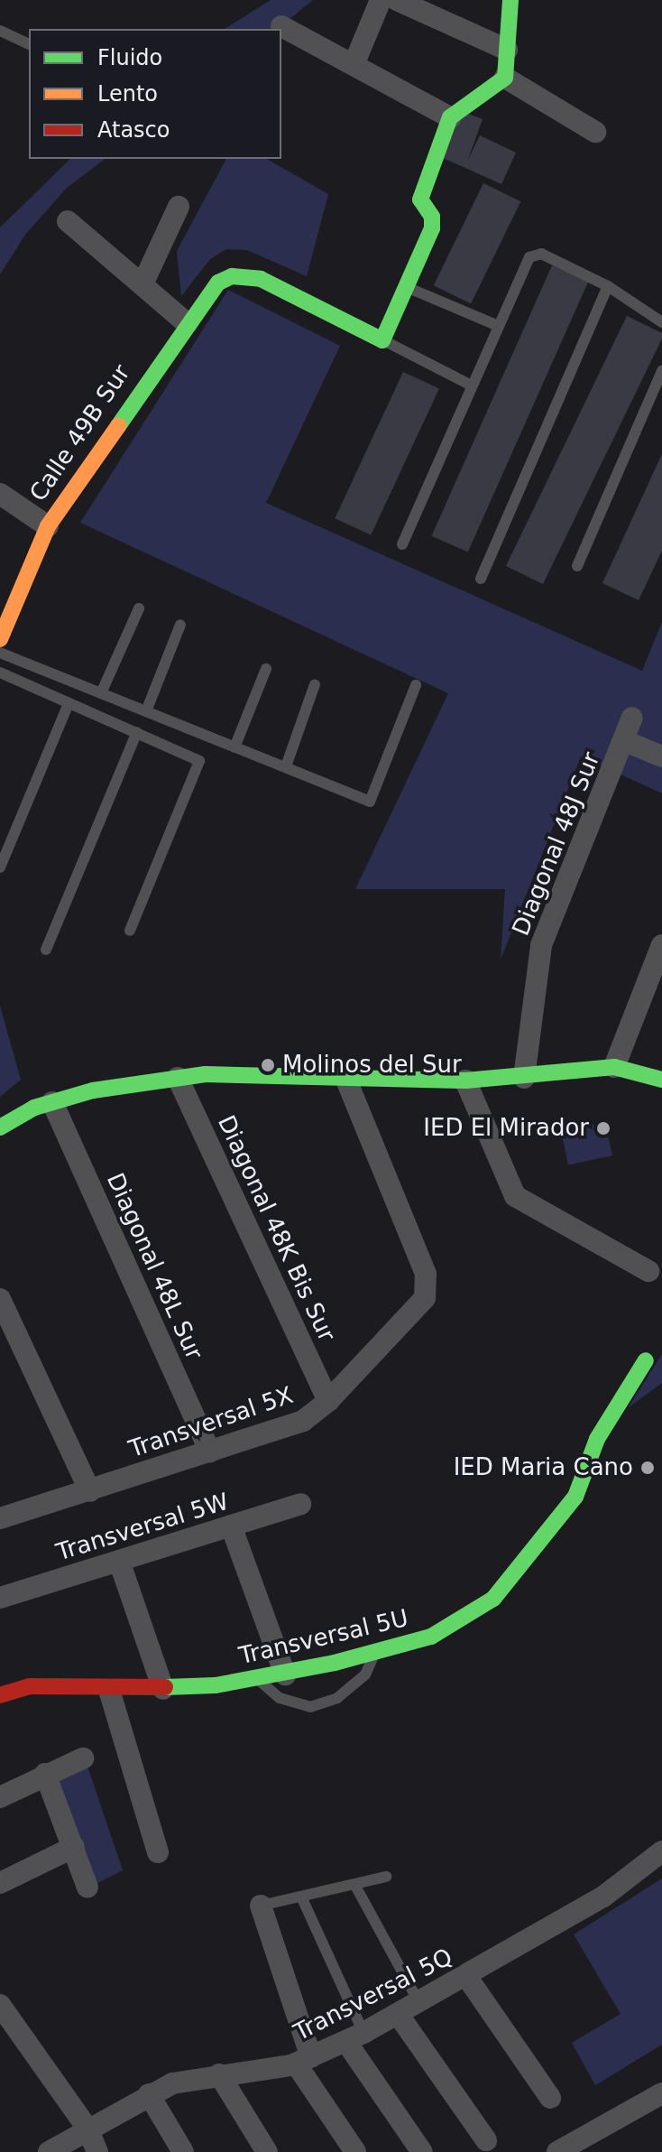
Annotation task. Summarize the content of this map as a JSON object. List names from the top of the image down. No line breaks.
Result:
{"streets":{"street":["Calle 49B Sur","Diagonal 48J Sur","Diagonal 48K Bis Sur","Diagonal 48L Sur","Transversal 5X","Transversal 5W","Transversal 5U","Transversal 5Q"]},"crossings":[["Diagonal 48K Bis Sur","Transversal 5X"],["Diagonal 48L Sur","Transversal 5X"]],"places":["Molinos del Sur","IED El Mirador","IED Maria Cano"],"legend":["Fluido","Lento","Atasco"]}
